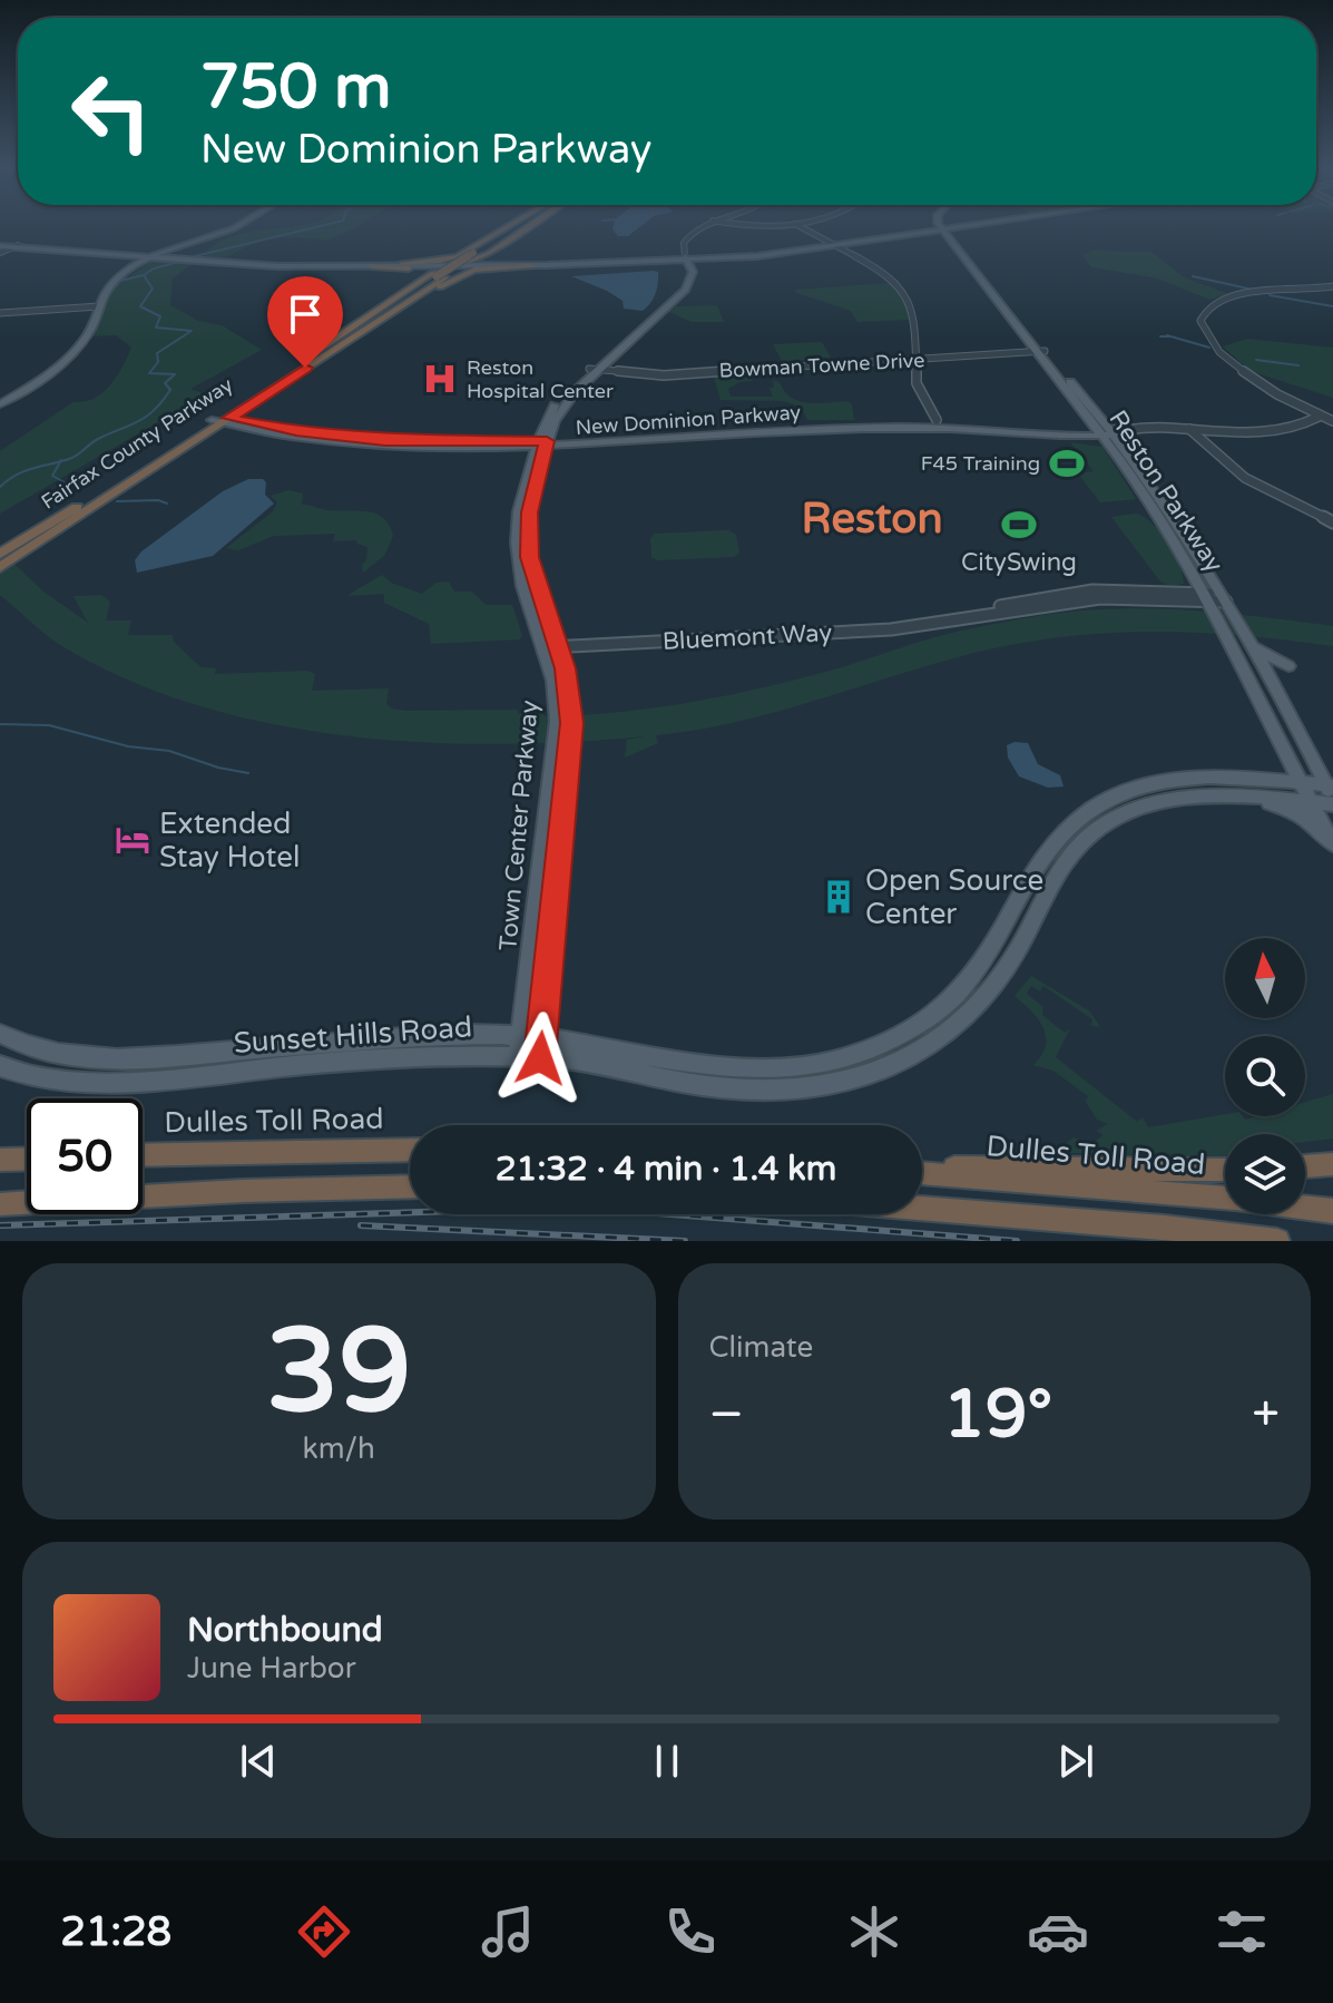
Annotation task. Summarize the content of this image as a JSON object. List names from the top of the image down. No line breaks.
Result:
{"streets":{"highway":["Fairfax County Parkway","Dulles Toll Road"],"main road":["New Dominion Parkway","Reston Parkway","Town Center Parkway","Sunset Hills Road"],"street":["Bowman Towne Drive","Bluemont Way"]},"crossings":[["Bowman Towne Drive","Reston Parkway"],["Bowman Towne Drive","Town Center Parkway"],["New Dominion Parkway","Fairfax County Parkway"],["New Dominion Parkway","Reston Parkway"],["New Dominion Parkway","Town Center Parkway"],["Reston Parkway","Bluemont Way"],["Reston Parkway","Sunset Hills Road"],["Bluemont Way","Town Center Parkway"],["Town Center Parkway","Sunset Hills Road"]],"districts":["Reston"],"places":{"hospital":["Reston Hospital Center"],"sports":["F45 Training","CitySwing"],"hotel":["Extended Stay Hotel"],"building":["Open Source Center"]},"north":"top","page":{"turn":["750 m","New Dominion Parkway"],"limit":"50","trip":"21:32 · 4 min · 1.4 km","tile":[["39","km/h"],"Climate"],"heat":["−","19°","+"],"song":["Northbound","June Harbor"],"tabs":"21:28"}}
